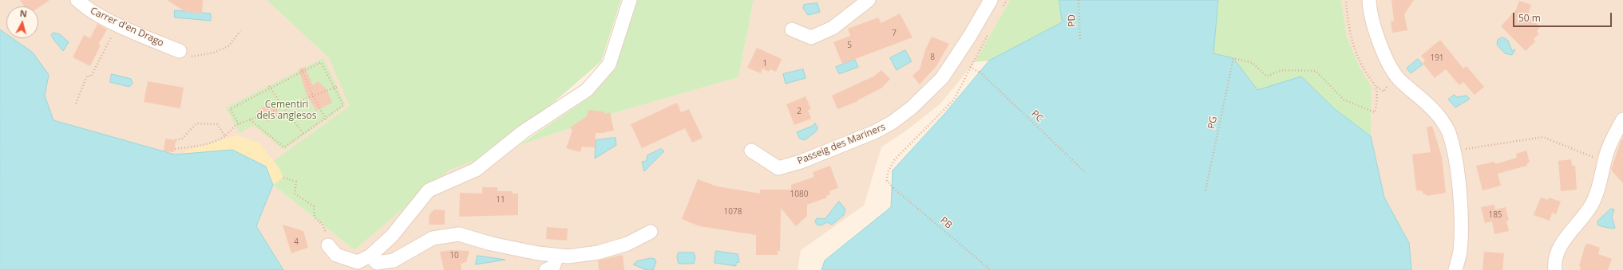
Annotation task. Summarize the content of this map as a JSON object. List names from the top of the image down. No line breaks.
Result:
{"streets":{"street":["Carrer d'en Drago","Passeig des Mariners"],"path":["PD","PC","PG","PB"]},"crossings":[["PC","PB"]],"parks":["Cementiri dels anglesos"],"house_numbers":["7","5","8","191","1","2","1080","11","1078","185","4","10"],"scale_bar":"50 m","north":"top"}
